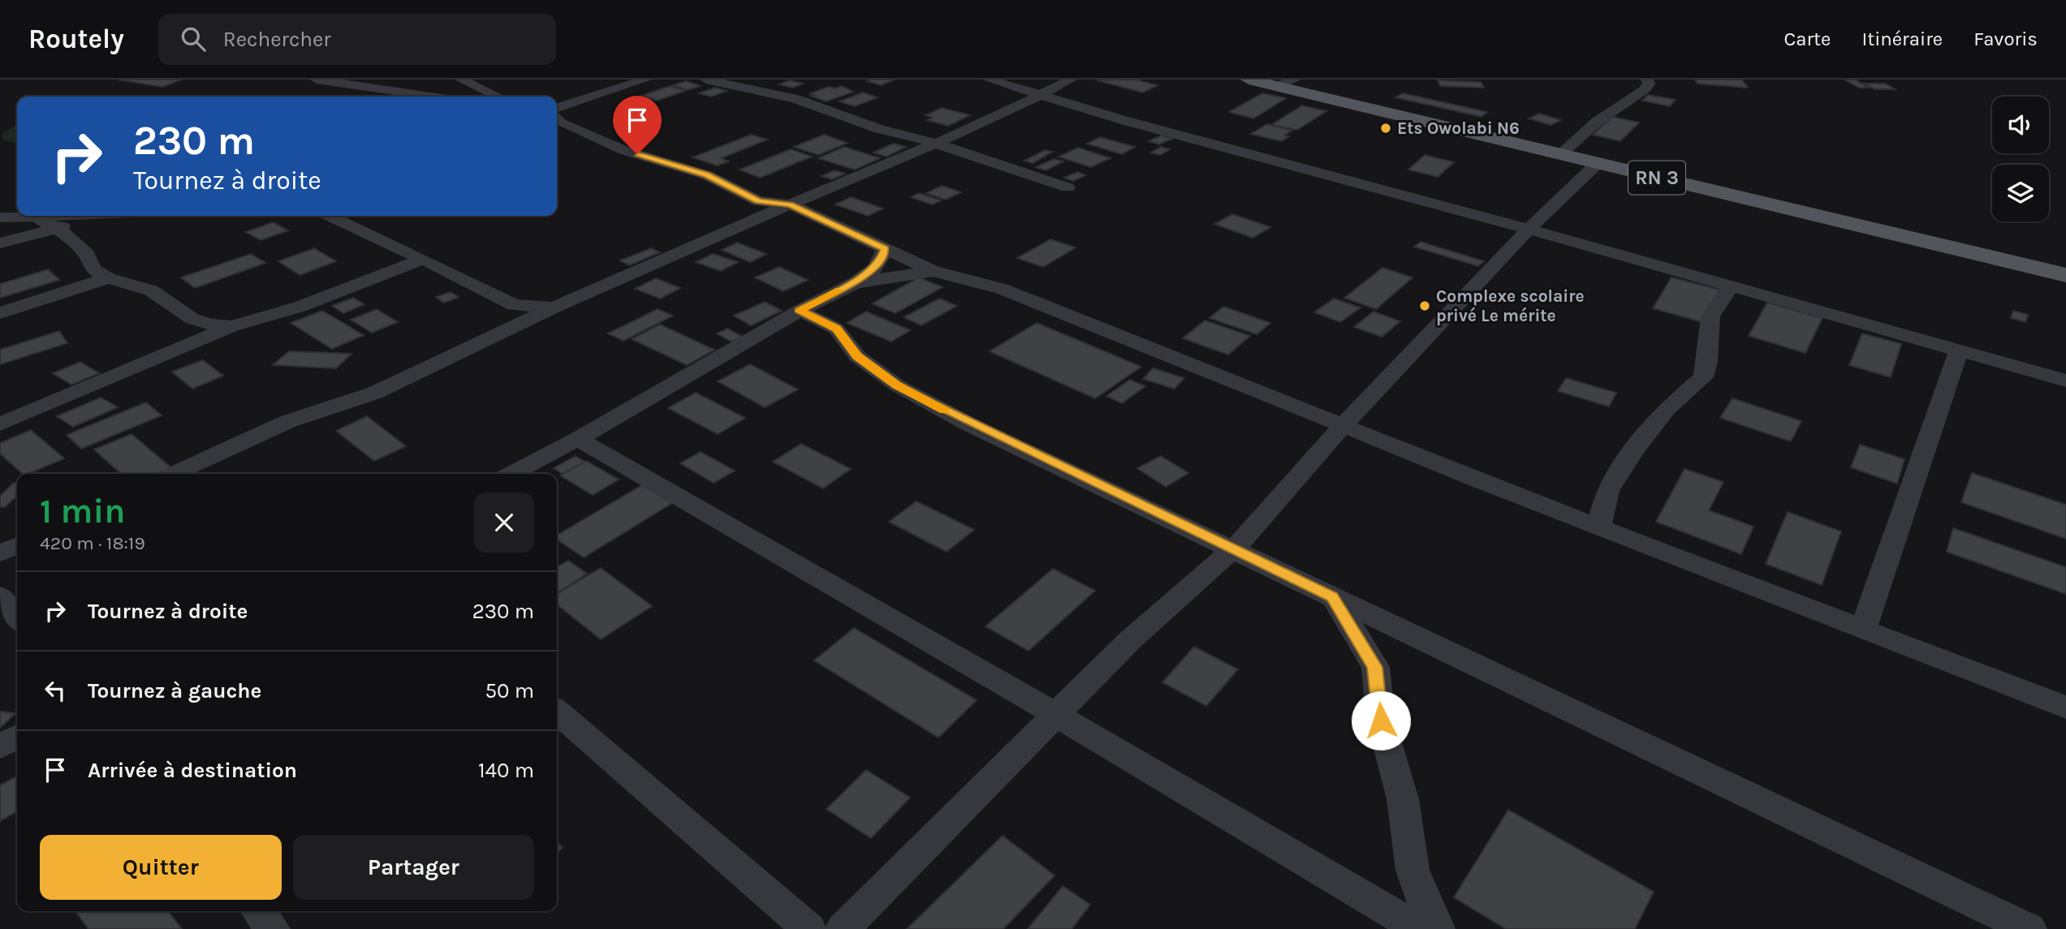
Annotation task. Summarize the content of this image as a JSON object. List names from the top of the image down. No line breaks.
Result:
{"streets":{"main road":["RN 3"]},"places":["Ets Owolabi N6","Complexe scolaire privé Le mérite"],"page":{"header":"Routely","search":"Rechercher","nav":["Carte","Itinéraire","Favoris"],"turn":["230 m","Tournez à droite"],"heading":["1 min","420 m · 18:19"],"list":[{"name":"Tournez à droite","value":"230 m"},{"name":"Tournez à gauche","value":"50 m"},{"name":"Arrivée à destination","value":"140 m"}],"buttons":["Quitter","Partager"]}}
